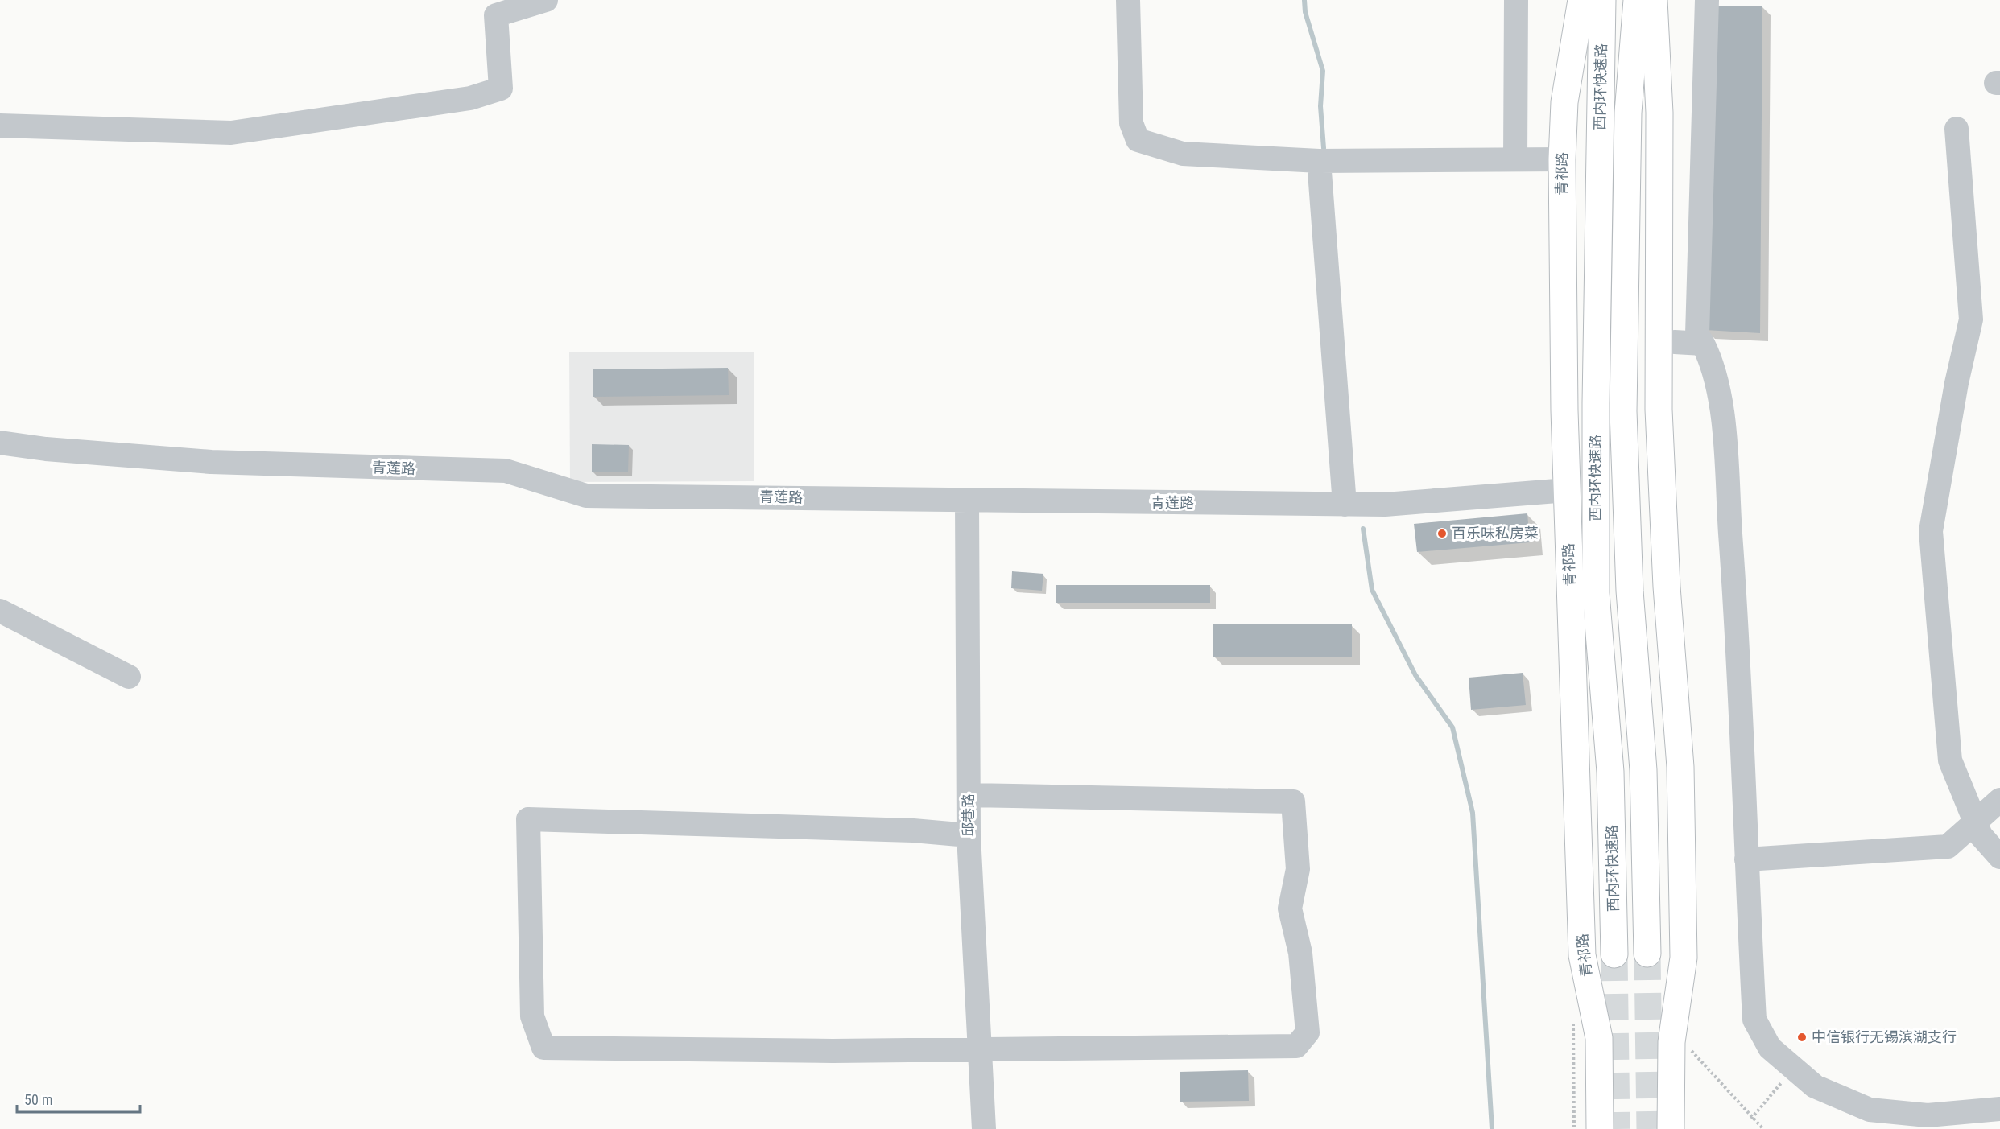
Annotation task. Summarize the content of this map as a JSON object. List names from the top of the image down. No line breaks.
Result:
{"streets":{"main road":["西内环快速路","青祁路"],"street":["青莲路","邱巷路"]},"crossings":[["青祁路","青莲路"],["青莲路","邱巷路"]],"places":["百乐味私房菜","中信银行无锡滨湖支行"],"scale_bar":"50 m"}
